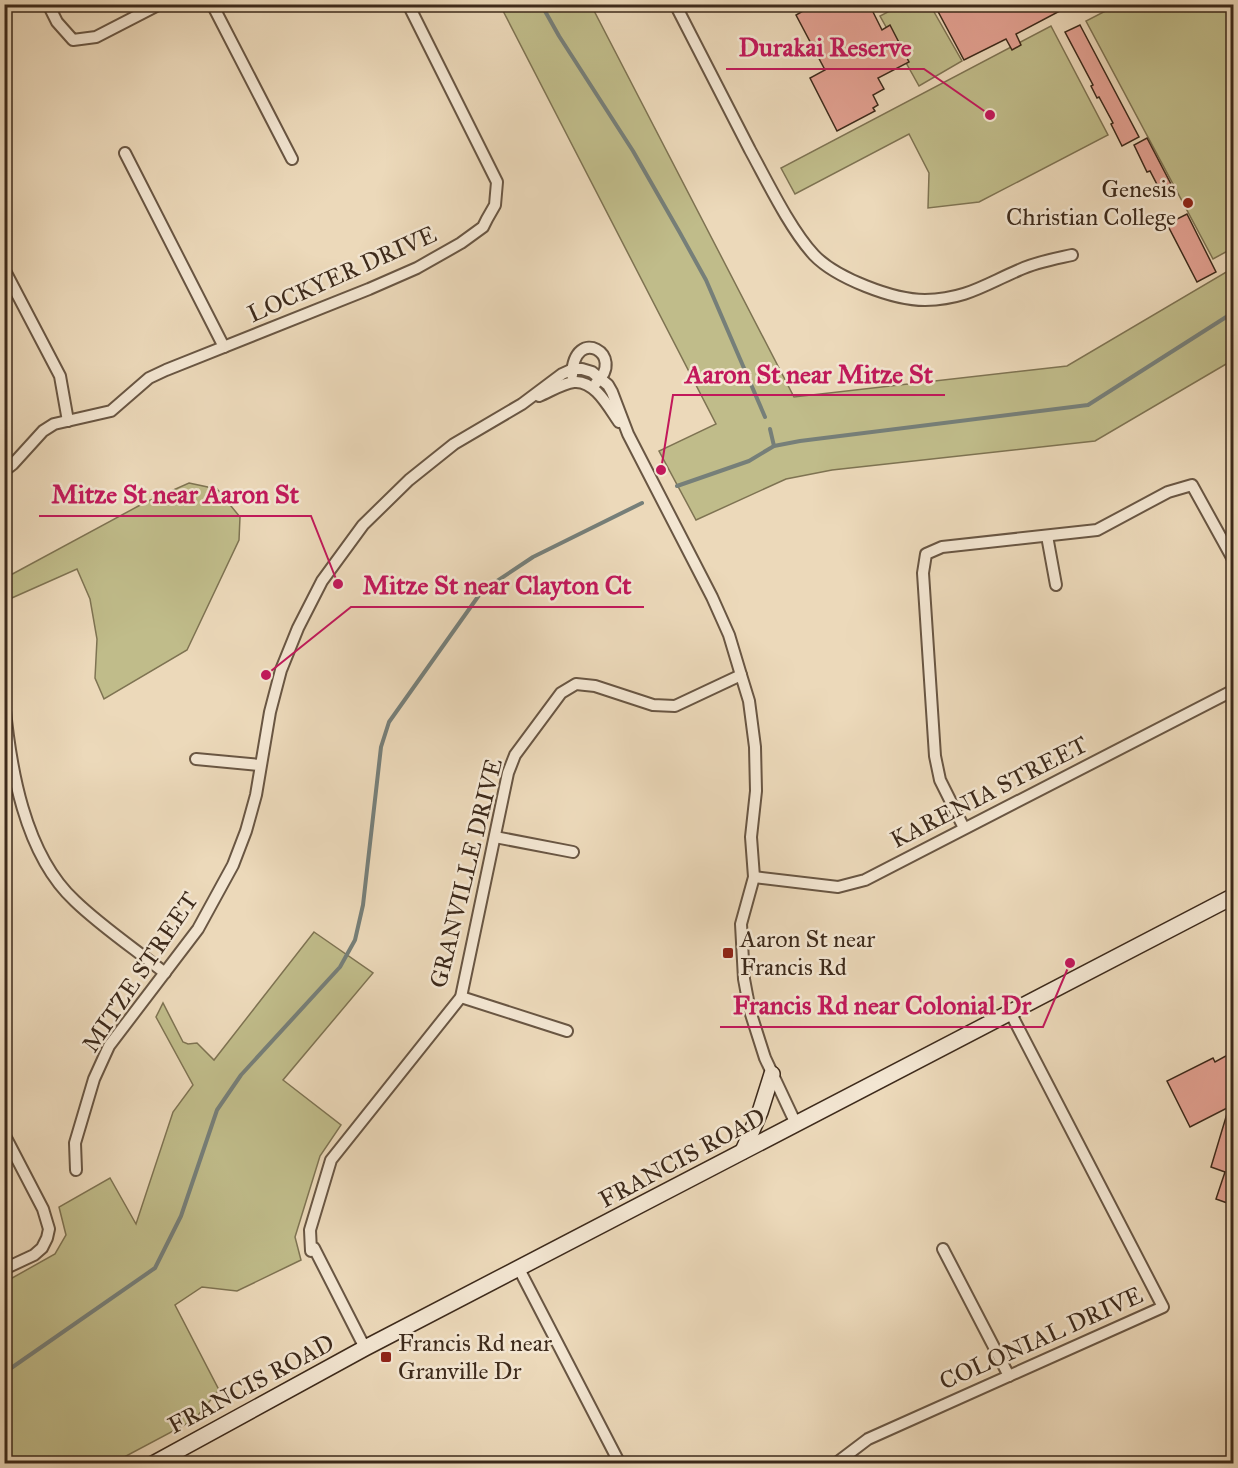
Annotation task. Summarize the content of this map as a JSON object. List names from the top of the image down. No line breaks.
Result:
{"streets":{"main road":["FRANCIS ROAD"],"street":["LOCKYER DRIVE","KARENIA STREET","GRANVILLE DRIVE","MITZE STREET","COLONIAL DRIVE"]},"crossings":[["GRANVILLE DRIVE","FRANCIS ROAD"],["FRANCIS ROAD","COLONIAL DRIVE"]],"places":{"other":["Durakai Reserve","Genesis Christian College","Aaron St near Mitze St","Mitze St near Aaron St","Mitze St near Clayton Ct","Francis Rd near Colonial Dr"],"transit":["Aaron St near Francis Rd","Francis Rd near Granville Dr"]}}
